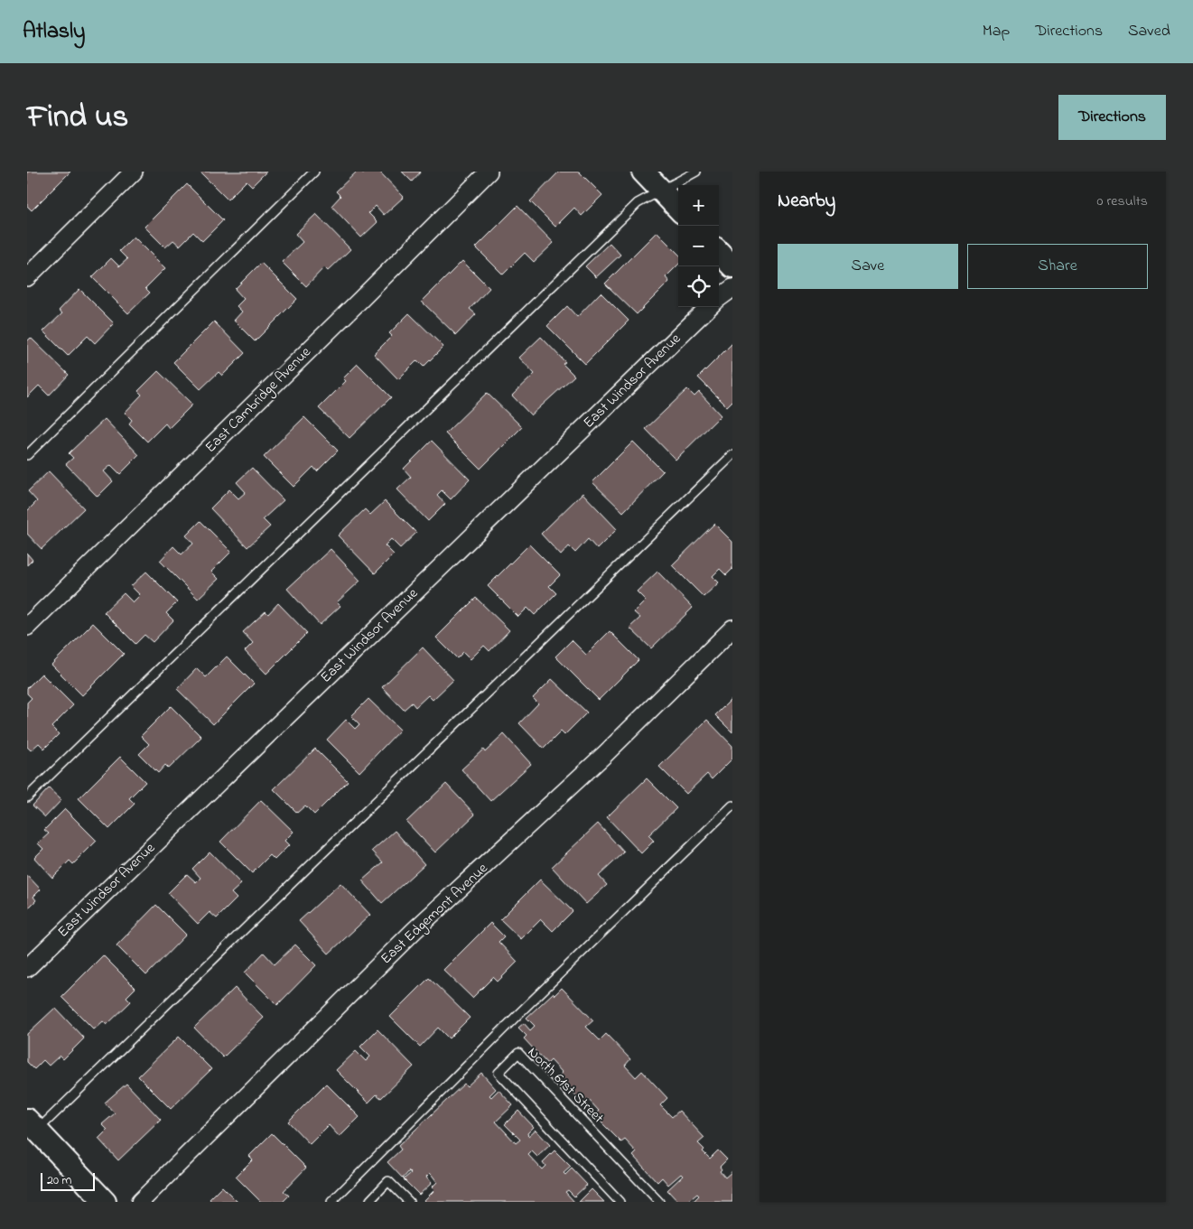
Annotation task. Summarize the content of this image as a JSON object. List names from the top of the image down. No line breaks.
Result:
{"streets":{"street":["East Windsor Avenue","East Cambridge Avenue","East Edgemont Avenue"],"lane":["North 61st Street"]},"scale_bar":"20 m","page":{"header":"Atlasly","nav":["Map","Directions","Saved"],"title":"Find us","buttons":["Directions",["Save","Share"]],"heading":["Nearby","0 results"],"map_buttons":["+","−"],"scale":"20 m"}}
